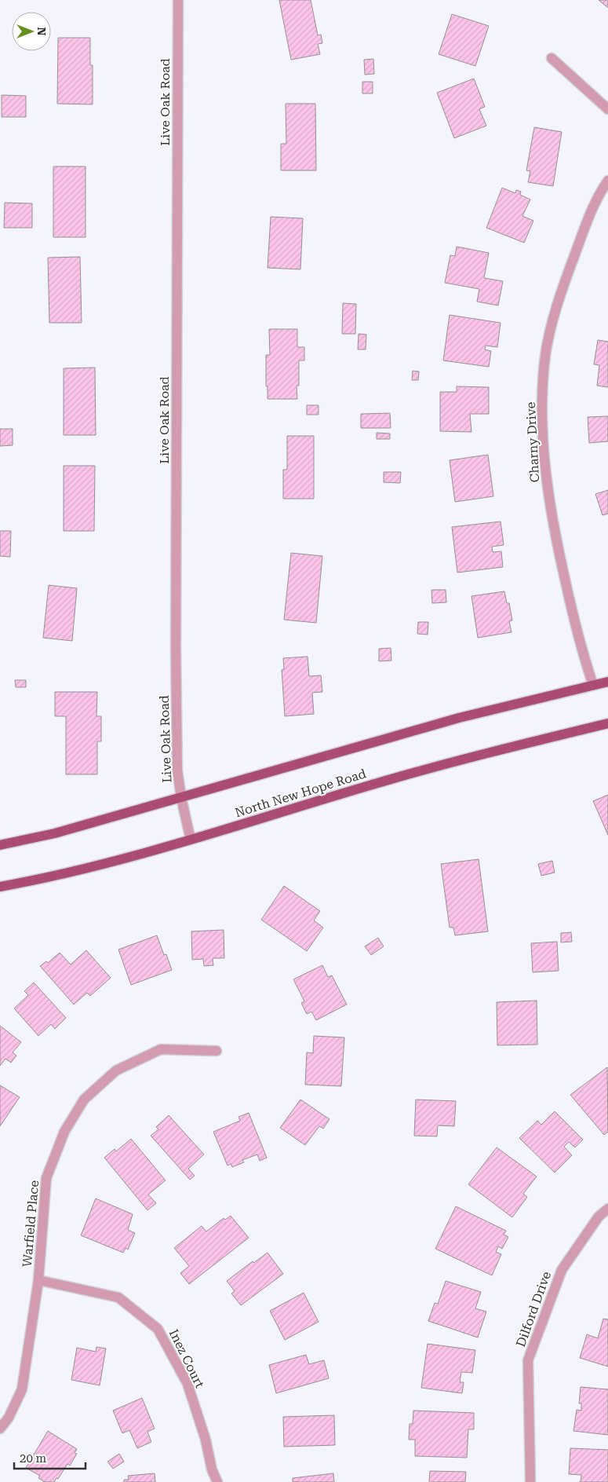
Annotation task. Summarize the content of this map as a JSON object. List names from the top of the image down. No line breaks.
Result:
{"streets":{"main road":["North New Hope Road"],"street":["Live Oak Road","Charny Drive","Warfield Place","Dilford Drive","Inez Court"]},"crossings":[["Live Oak Road","North New Hope Road"],["Warfield Place","Inez Court"]],"scale_bar":"20 m","north":"right"}
